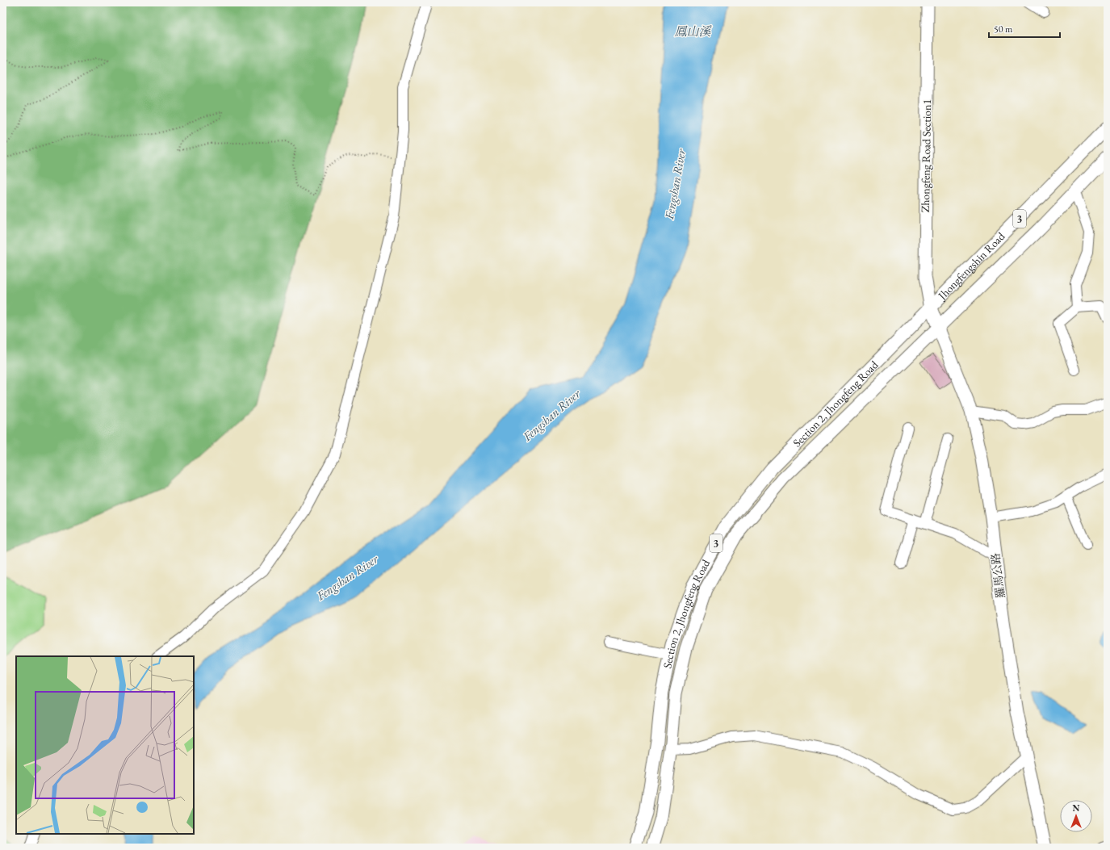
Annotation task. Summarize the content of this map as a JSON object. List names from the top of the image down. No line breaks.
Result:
{"streets":{"main road":["Zhongfeng Road Section1","3","Jhongfengshin Road","Section 2, Jhongfeng Road","羅馬公路"]},"crossings":[["Zhongfeng Road Section1","Jhongfengshin Road"],["Zhongfeng Road Section1","Section 2, Jhongfeng Road"],["Zhongfeng Road Section1","羅馬公路"],["Jhongfengshin Road","Section 2, Jhongfeng Road"],["Jhongfengshin Road","羅馬公路"],["Section 2, Jhongfeng Road","羅馬公路"]],"water":["鳳山溪","Fengshan River"],"scale_bar":"50 m","north":"top"}
